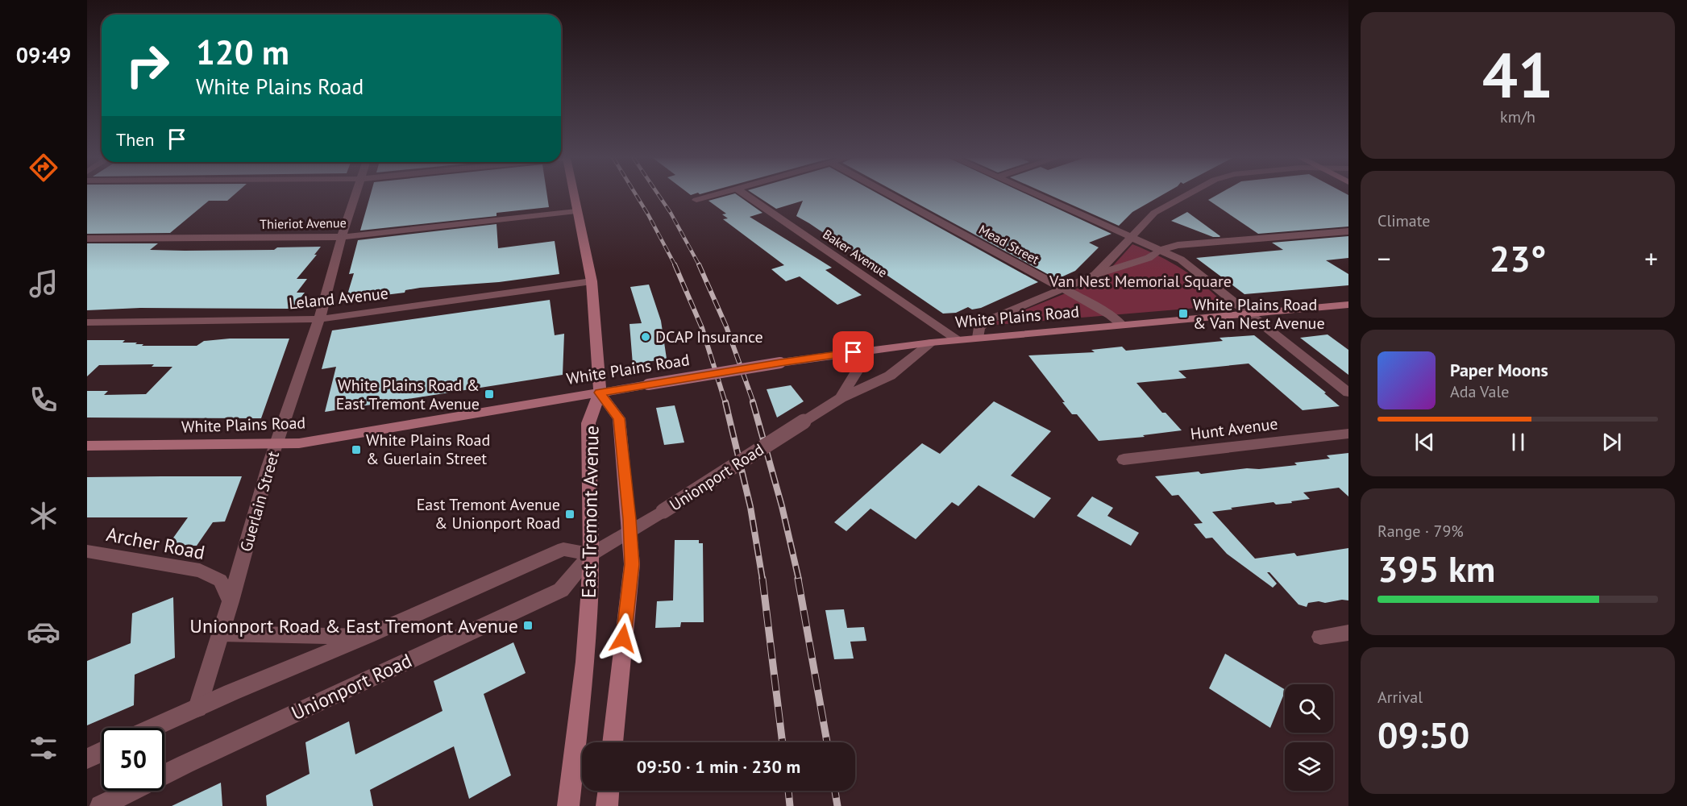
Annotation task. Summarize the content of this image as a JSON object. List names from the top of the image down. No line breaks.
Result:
{"streets":{"main road":["White Plains Road","East Tremont Avenue"],"street":["Thieriot Avenue","Mead Street","Baker Avenue","Leland Avenue","Hunt Avenue","Unionport Road","Guerlain Street","Archer Road"]},"crossings":[["Thieriot Avenue","Guerlain Street"],["Thieriot Avenue","East Tremont Avenue"],["Mead Street","White Plains Road"],["Baker Avenue","White Plains Road"],["Leland Avenue","Guerlain Street"],["Leland Avenue","East Tremont Avenue"],["White Plains Road","Unionport Road"],["White Plains Road","Guerlain Street"],["White Plains Road","East Tremont Avenue"],["Unionport Road","East Tremont Avenue"],["Guerlain Street","Archer Road"]],"parks":["Van Nest Memorial Square"],"places":{"transit":["White Plains Road & Van Nest Avenue","White Plains Road & East Tremont Avenue","White Plains Road & Guerlain Street","East Tremont Avenue & Unionport Road","Unionport Road & East Tremont Avenue"],"other":["DCAP Insurance"]},"page":{"tabs":"09:49","tile":[["41","km/h"],"Climate",["Range · 79%","395 km"],["Arrival","09:50"]],"turn":["120 m","White Plains Road"],"then":"Then","heat":["−","23°","+"],"song":["Paper Moons","Ada Vale"],"limit":"50","trip":"09:50 · 1 min · 230 m"}}
